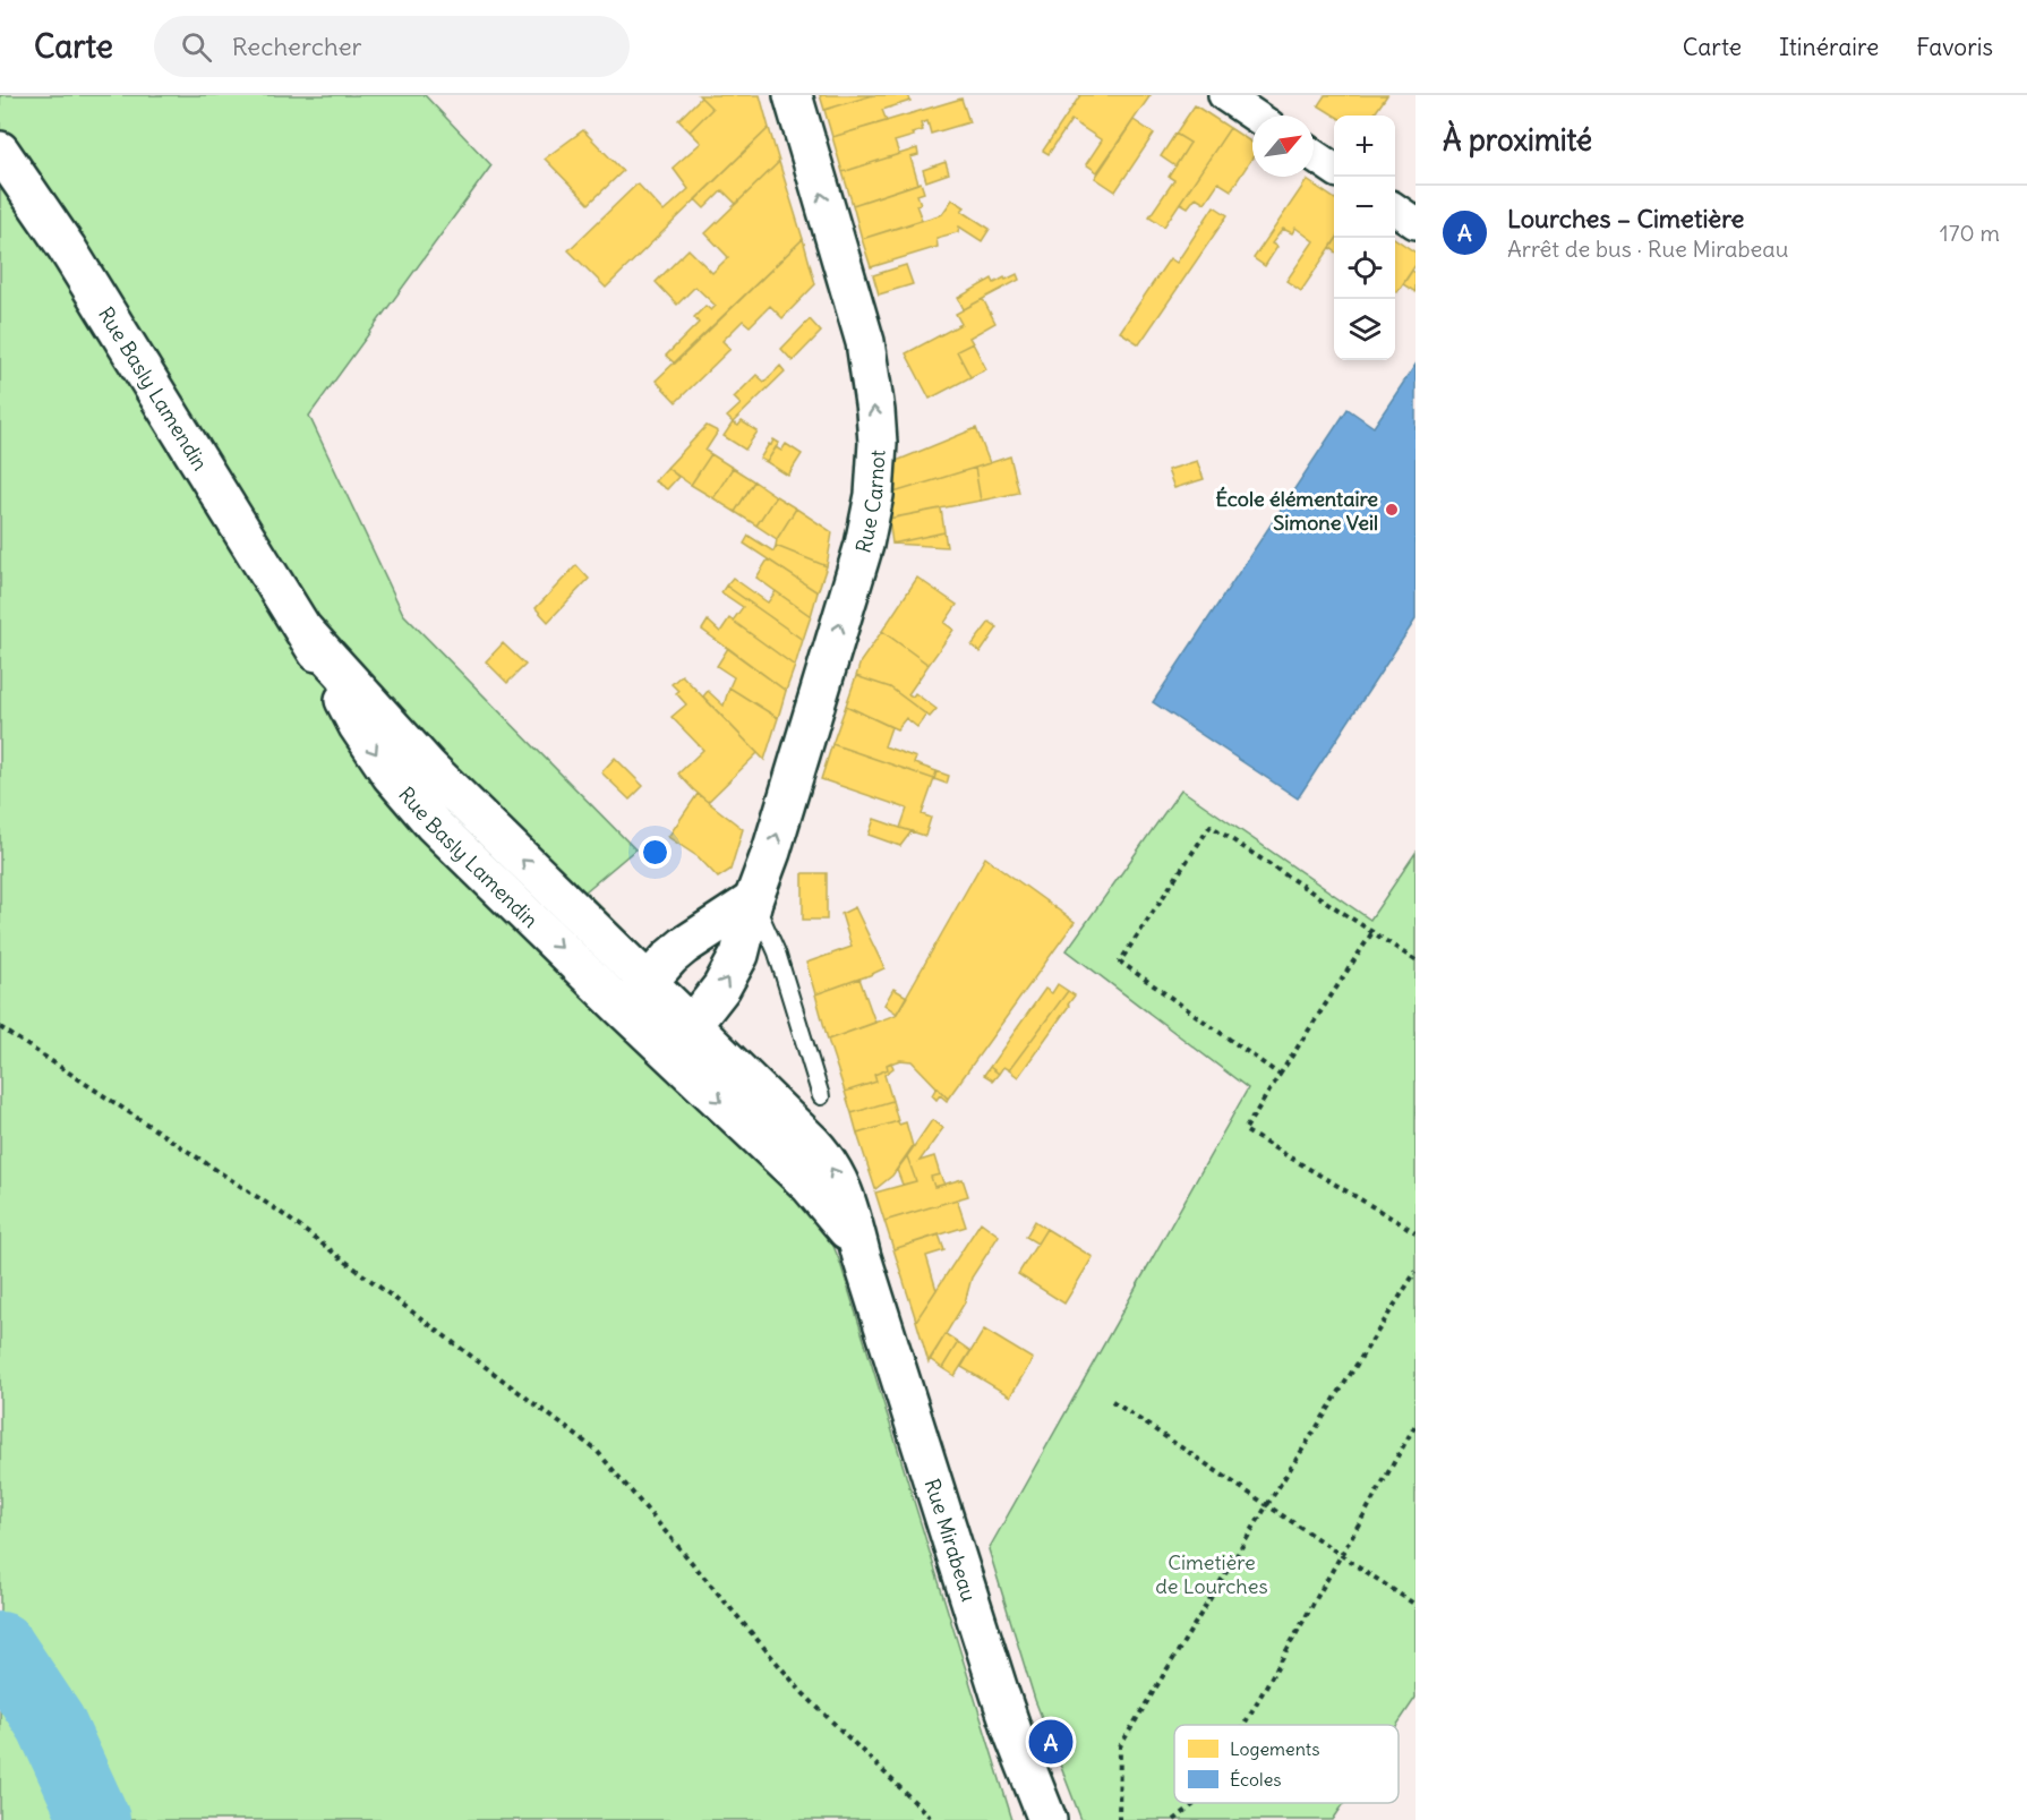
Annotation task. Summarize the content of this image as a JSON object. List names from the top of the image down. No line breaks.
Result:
{"streets":{"street":["Rue Basly Lamendin","Rue Carnot","Rue Mirabeau"]},"crossings":[["Rue Basly Lamendin","Rue Carnot"],["Rue Basly Lamendin","Rue Mirabeau"],["Rue Carnot","Rue Mirabeau"]],"one_way":["Rue Carnot"],"parks":["Cimetière de Lourches"],"places":["École élémentaire Simone Veil"],"legend":["Logements","Écoles"],"north":"top right","page":{"header":"Carte","search":"Rechercher","nav":["Carte","Itinéraire","Favoris"],"heading":"À proximité","map_buttons":["+","−"],"list":[{"mark":"A","name":"Lourches – Cimetière","note":"Arrêt de bus · Rue Mirabeau","value":"170 m"}],"pins":"A"}}
